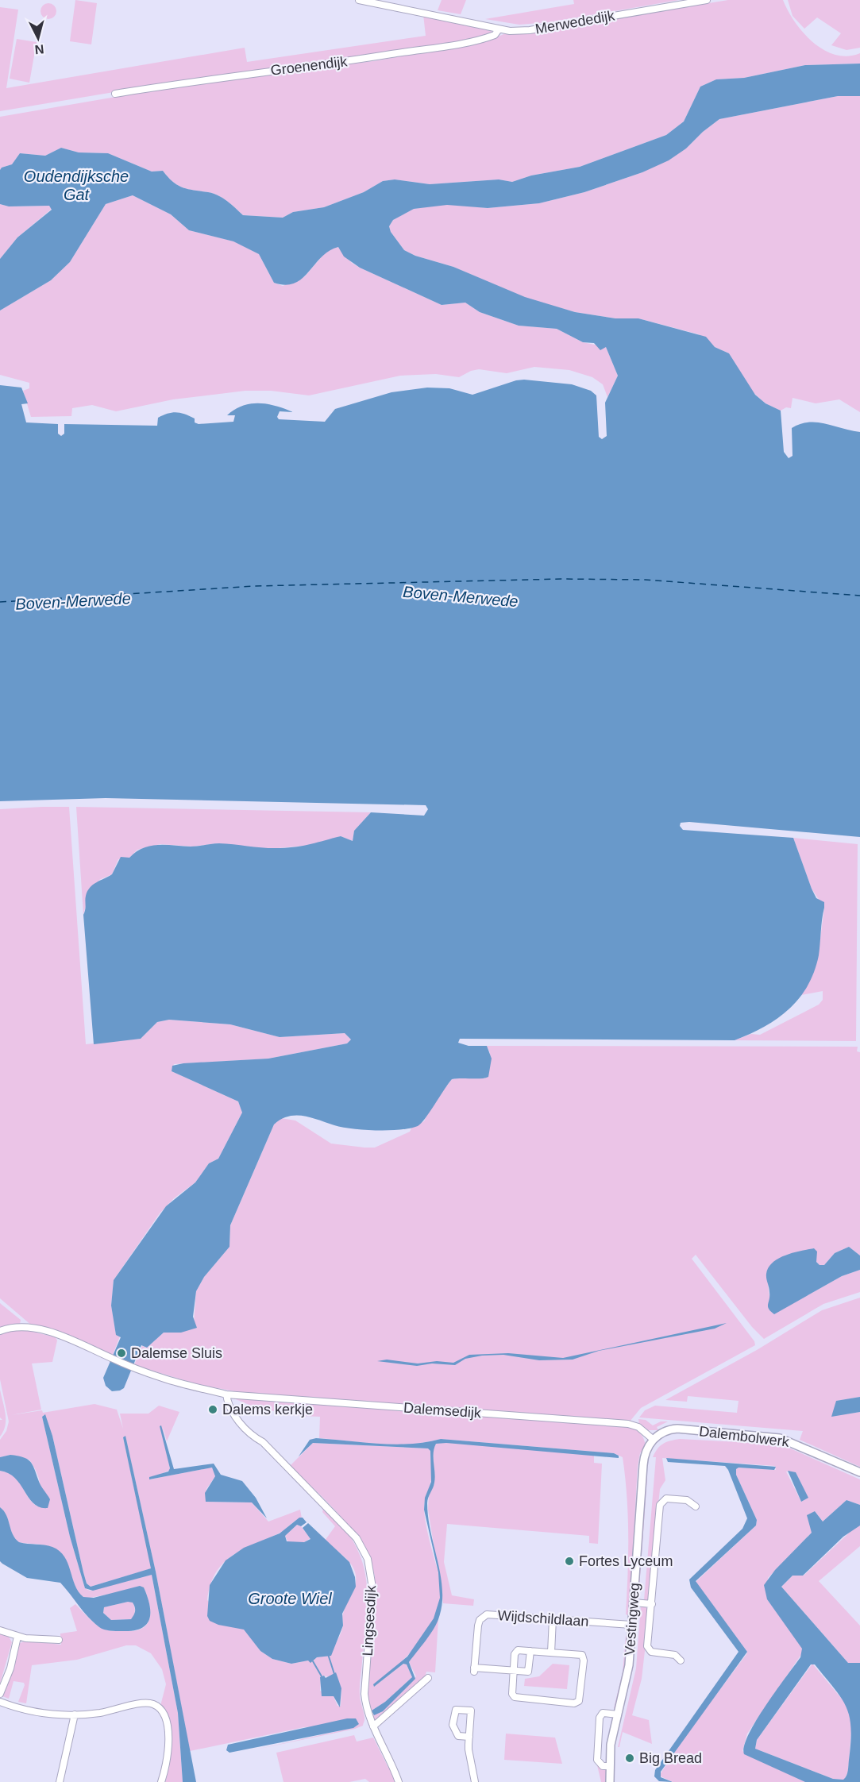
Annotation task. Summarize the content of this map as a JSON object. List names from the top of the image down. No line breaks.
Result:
{"streets":{"street":["Merwededijk","Groenendijk","Dalemsedijk","Dalembolwerk","Wijdschildlaan","Vestingweg","Lingsesdijk"]},"crossings":[["Merwededijk","Groenendijk"],["Dalemsedijk","Dalembolwerk"],["Dalemsedijk","Vestingweg"],["Dalemsedijk","Lingsesdijk"],["Dalembolwerk","Vestingweg"],["Wijdschildlaan","Vestingweg"]],"water":["Oudendijksche Gat","Boven-Merwede","Groote Wiel"],"places":["Dalemse Sluis","Dalems kerkje","Fortes Lyceum","Big Bread"],"north":"bottom"}
